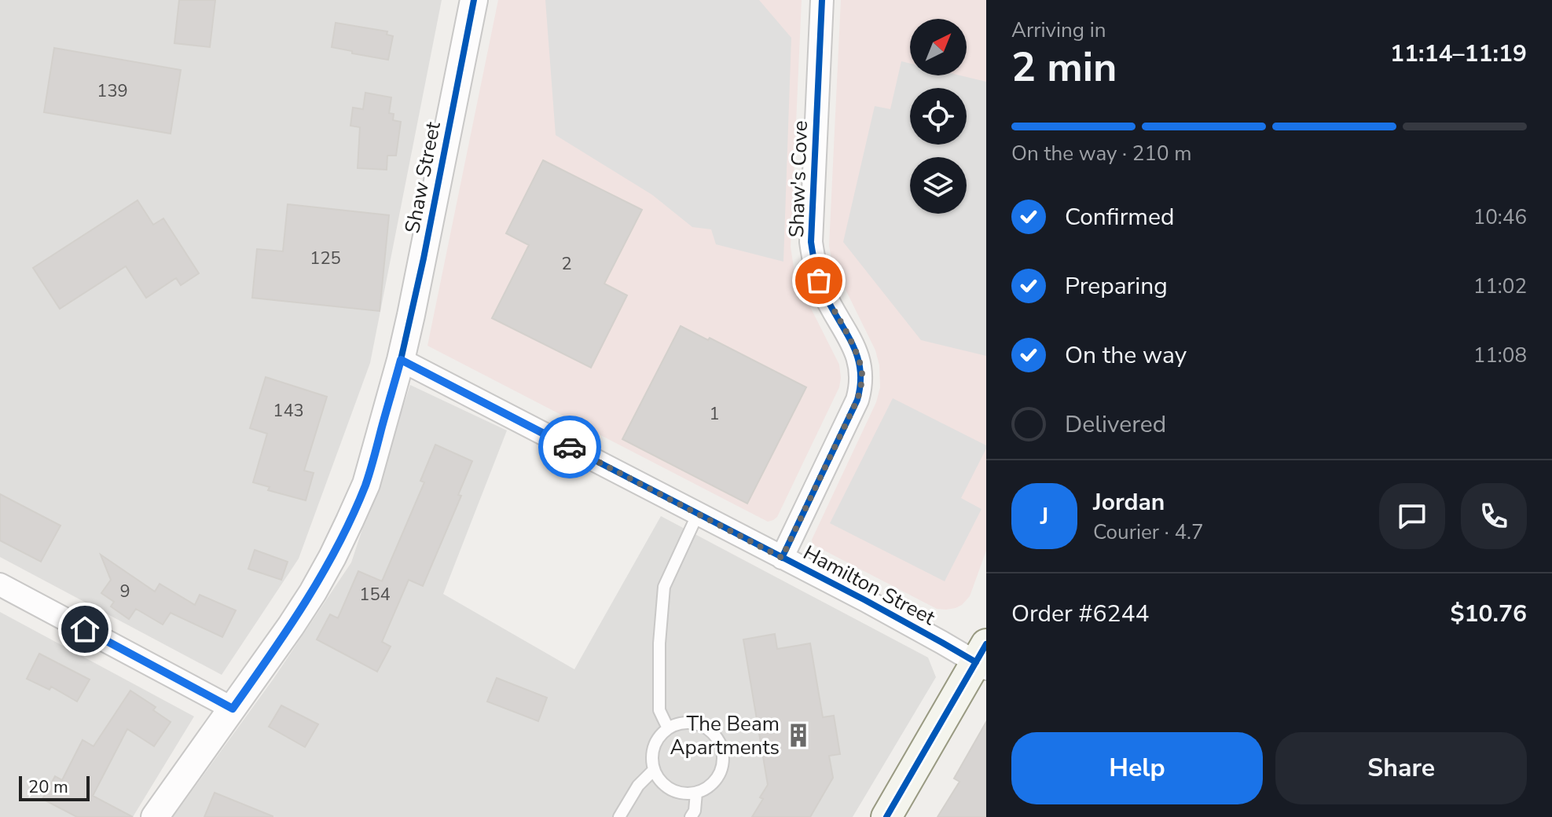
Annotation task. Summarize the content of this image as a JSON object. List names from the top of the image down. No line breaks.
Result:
{"streets":{"street":["Shaw Street","Shaw's Cove","Hamilton Street"]},"crossings":[["Shaw Street","Hamilton Street"],["Shaw's Cove","Hamilton Street"]],"places":{"building":["The Beam Apartments"]},"house_numbers":["139","125","2","143","1","9","154"],"scale_bar":"20 m","north":"top right","page":{"heading":["2 min","Arriving in","11:14–11:19"],"panel":["Jordan","Courier · 4.7","Order #6244","$10.76"],"bar":"On the way · 210 m","list":[["Confirmed","10:46"],["Preparing","11:02"],["On the way","11:08"],"Delivered"],"round":"J","buttons":["Help","Share"],"scale":"20 m"}}
